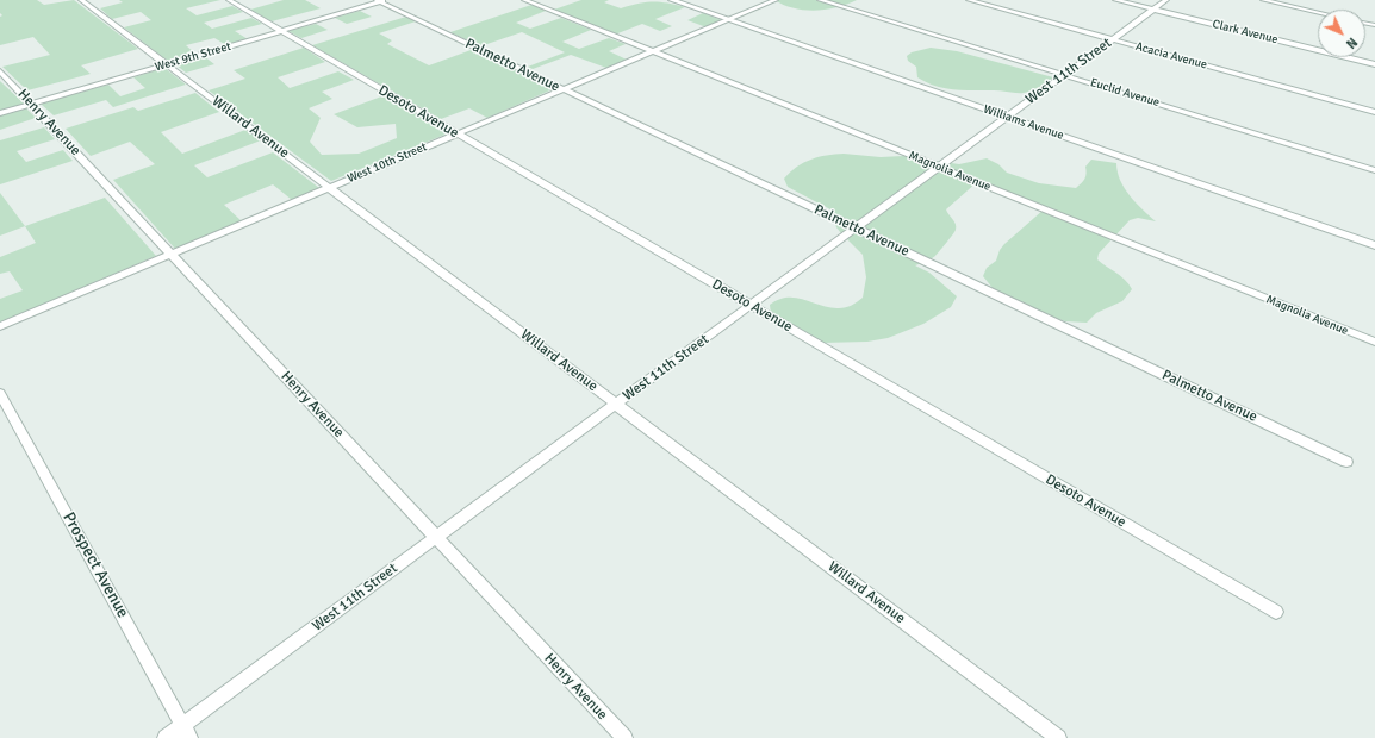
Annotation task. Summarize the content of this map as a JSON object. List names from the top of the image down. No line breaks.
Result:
{"streets":{"street":["Clark Avenue","Acacia Avenue","West 9th Street","Palmetto Avenue","West 11th Street","Euclid Avenue","Desoto Avenue","Henry Avenue","Williams Avenue","Willard Avenue","West 10th Street","Magnolia Avenue","Prospect Avenue"]},"crossings":[["Clark Avenue","West 11th Street"],["Acacia Avenue","West 11th Street"],["West 9th Street","Palmetto Avenue"],["West 9th Street","Desoto Avenue"],["West 9th Street","Henry Avenue"],["West 9th Street","Willard Avenue"],["Palmetto Avenue","West 11th Street"],["Palmetto Avenue","West 10th Street"],["West 11th Street","Euclid Avenue"],["West 11th Street","Desoto Avenue"],["West 11th Street","Henry Avenue"],["West 11th Street","Williams Avenue"],["West 11th Street","Willard Avenue"],["West 11th Street","Magnolia Avenue"],["West 11th Street","Prospect Avenue"],["Desoto Avenue","West 10th Street"],["Henry Avenue","West 10th Street"],["Williams Avenue","West 10th Street"],["Willard Avenue","West 10th Street"],["West 10th Street","Magnolia Avenue"]],"north":"bottom right"}
